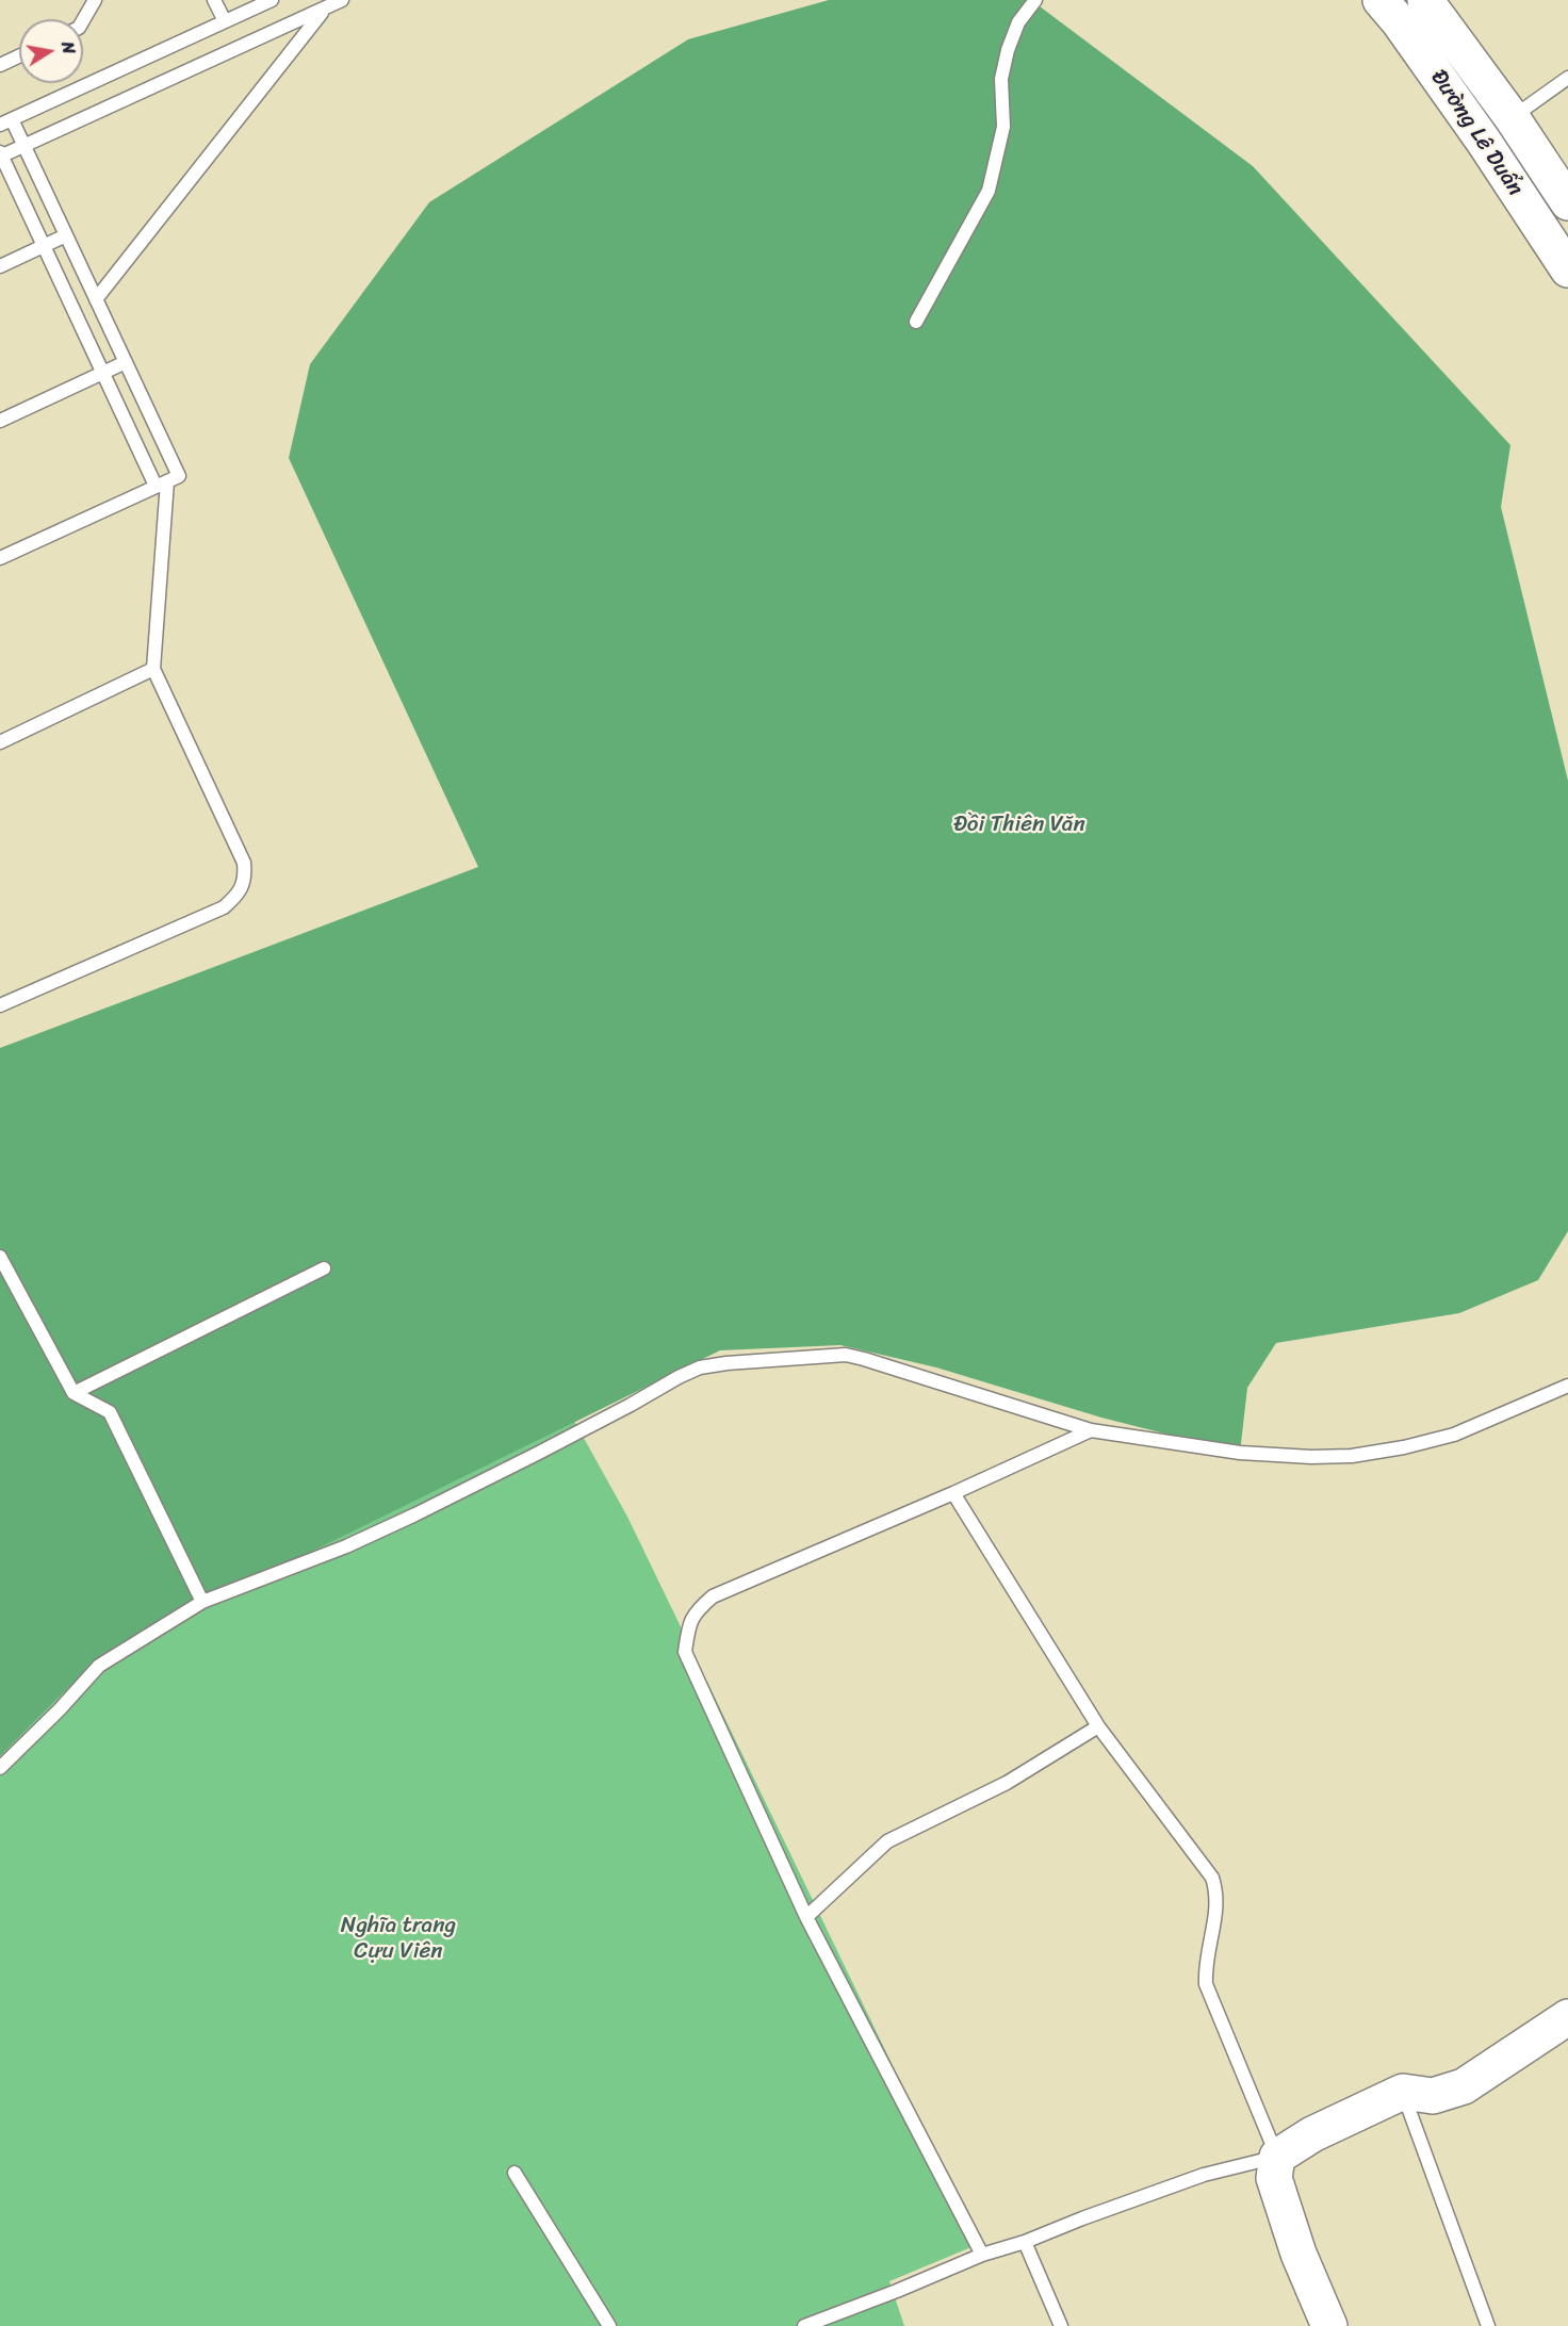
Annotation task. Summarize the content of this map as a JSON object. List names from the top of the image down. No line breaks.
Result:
{"streets":{"main road":["Đường Lê Duẩn"]},"parks":["Đồi Thiên Văn","Nghĩa trang Cựu Viên"],"north":"right"}
